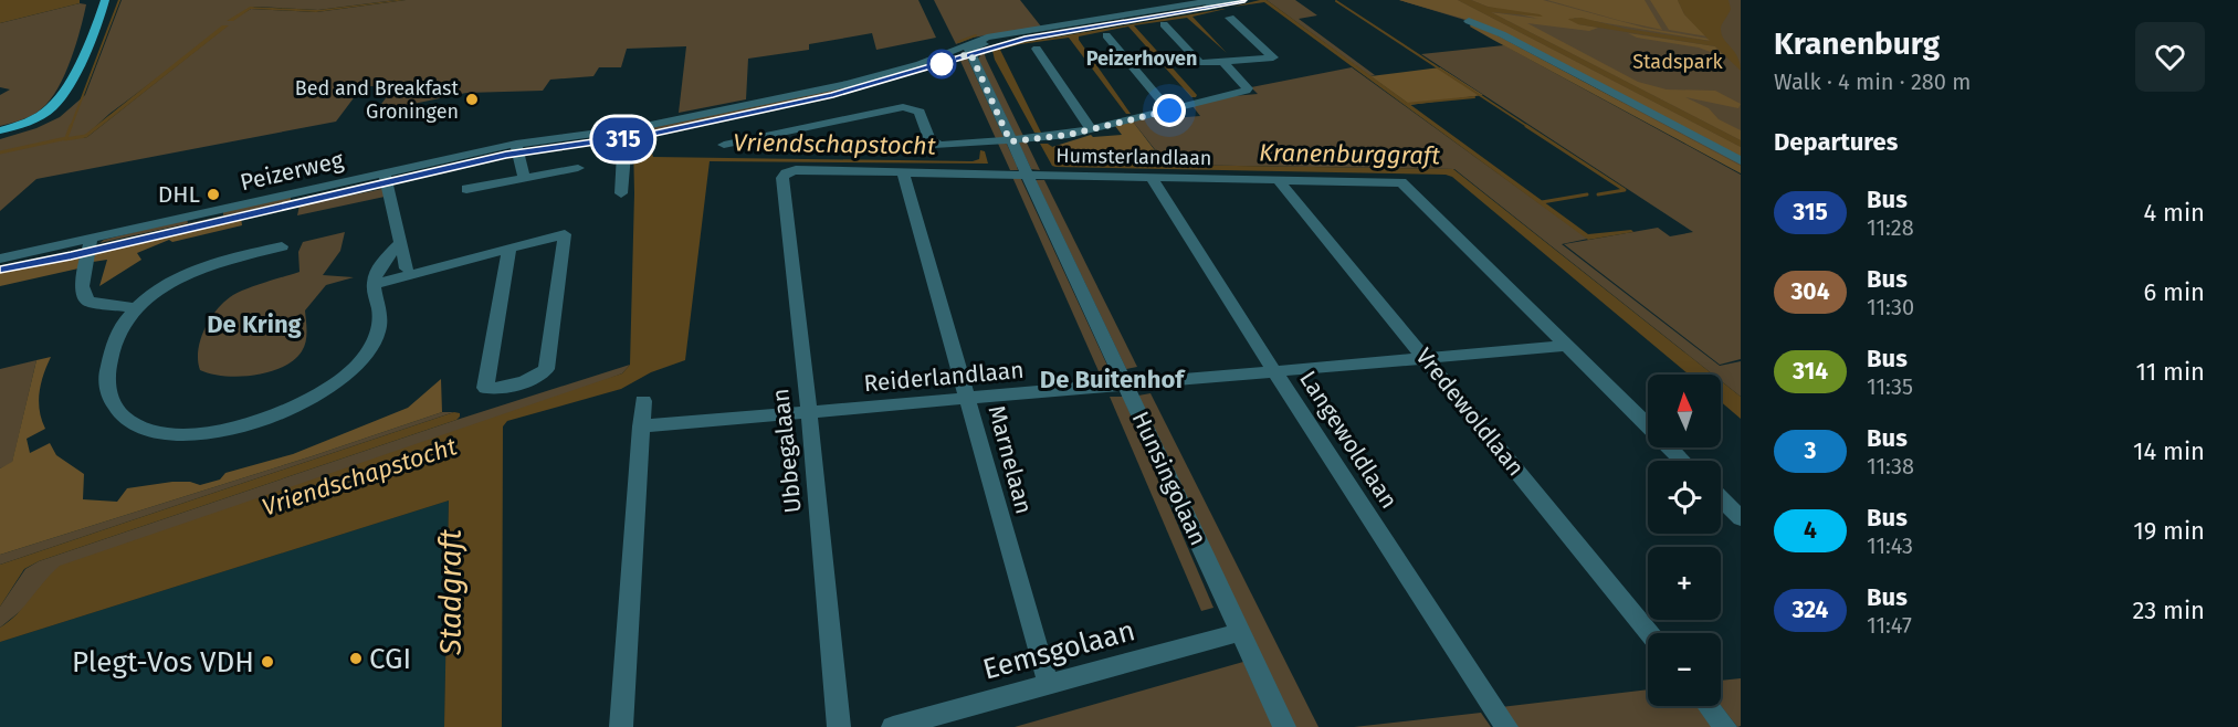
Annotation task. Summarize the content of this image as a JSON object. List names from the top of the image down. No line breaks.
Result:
{"streets":{"street":["Humsterlandlaan","Peizerweg","Reiderlandlaan","Vredewoldlaan","Langewoldlaan","Ubbegalaan","Marnelaan","Hunsingolaan","Eemsgolaan"]},"crossings":[["Humsterlandlaan","Reiderlandlaan"],["Humsterlandlaan","Vredewoldlaan"],["Humsterlandlaan","Langewoldlaan"],["Humsterlandlaan","Ubbegalaan"],["Humsterlandlaan","Marnelaan"],["Humsterlandlaan","Hunsingolaan"],["Peizerweg","Hunsingolaan"],["Reiderlandlaan","Vredewoldlaan"],["Reiderlandlaan","Langewoldlaan"],["Reiderlandlaan","Ubbegalaan"],["Reiderlandlaan","Marnelaan"],["Reiderlandlaan","Hunsingolaan"],["Marnelaan","Eemsgolaan"],["Hunsingolaan","Eemsgolaan"]],"districts":["Peizerhoven","De Kring","De Buitenhof"],"water":["Vriendschapstocht","Kranenburggraft","Stadgraft"],"parks":["Stadspark"],"places":["Bed and Breakfast Groningen","DHL","CGI","Plegt-Vos VDH"],"lines":["bus line 315"],"north":"top","page":{"on_map":"315","heading":[["Kranenburg","Walk · 4 min · 280 m"],"Departures"],"list":[{"mark":"315","name":"Bus","note":"11:28","value":"4 min"},{"mark":"304","name":"Bus","note":"11:30","value":"6 min"},{"mark":"314","name":"Bus","note":"11:35","value":"11 min"},{"mark":"3","name":"Bus","note":"11:38","value":"14 min"},{"mark":"4","name":"Bus","note":"11:43","value":"19 min"},{"mark":"324","name":"Bus","note":"11:47","value":"23 min"}],"map_buttons":["+","−"]}}
